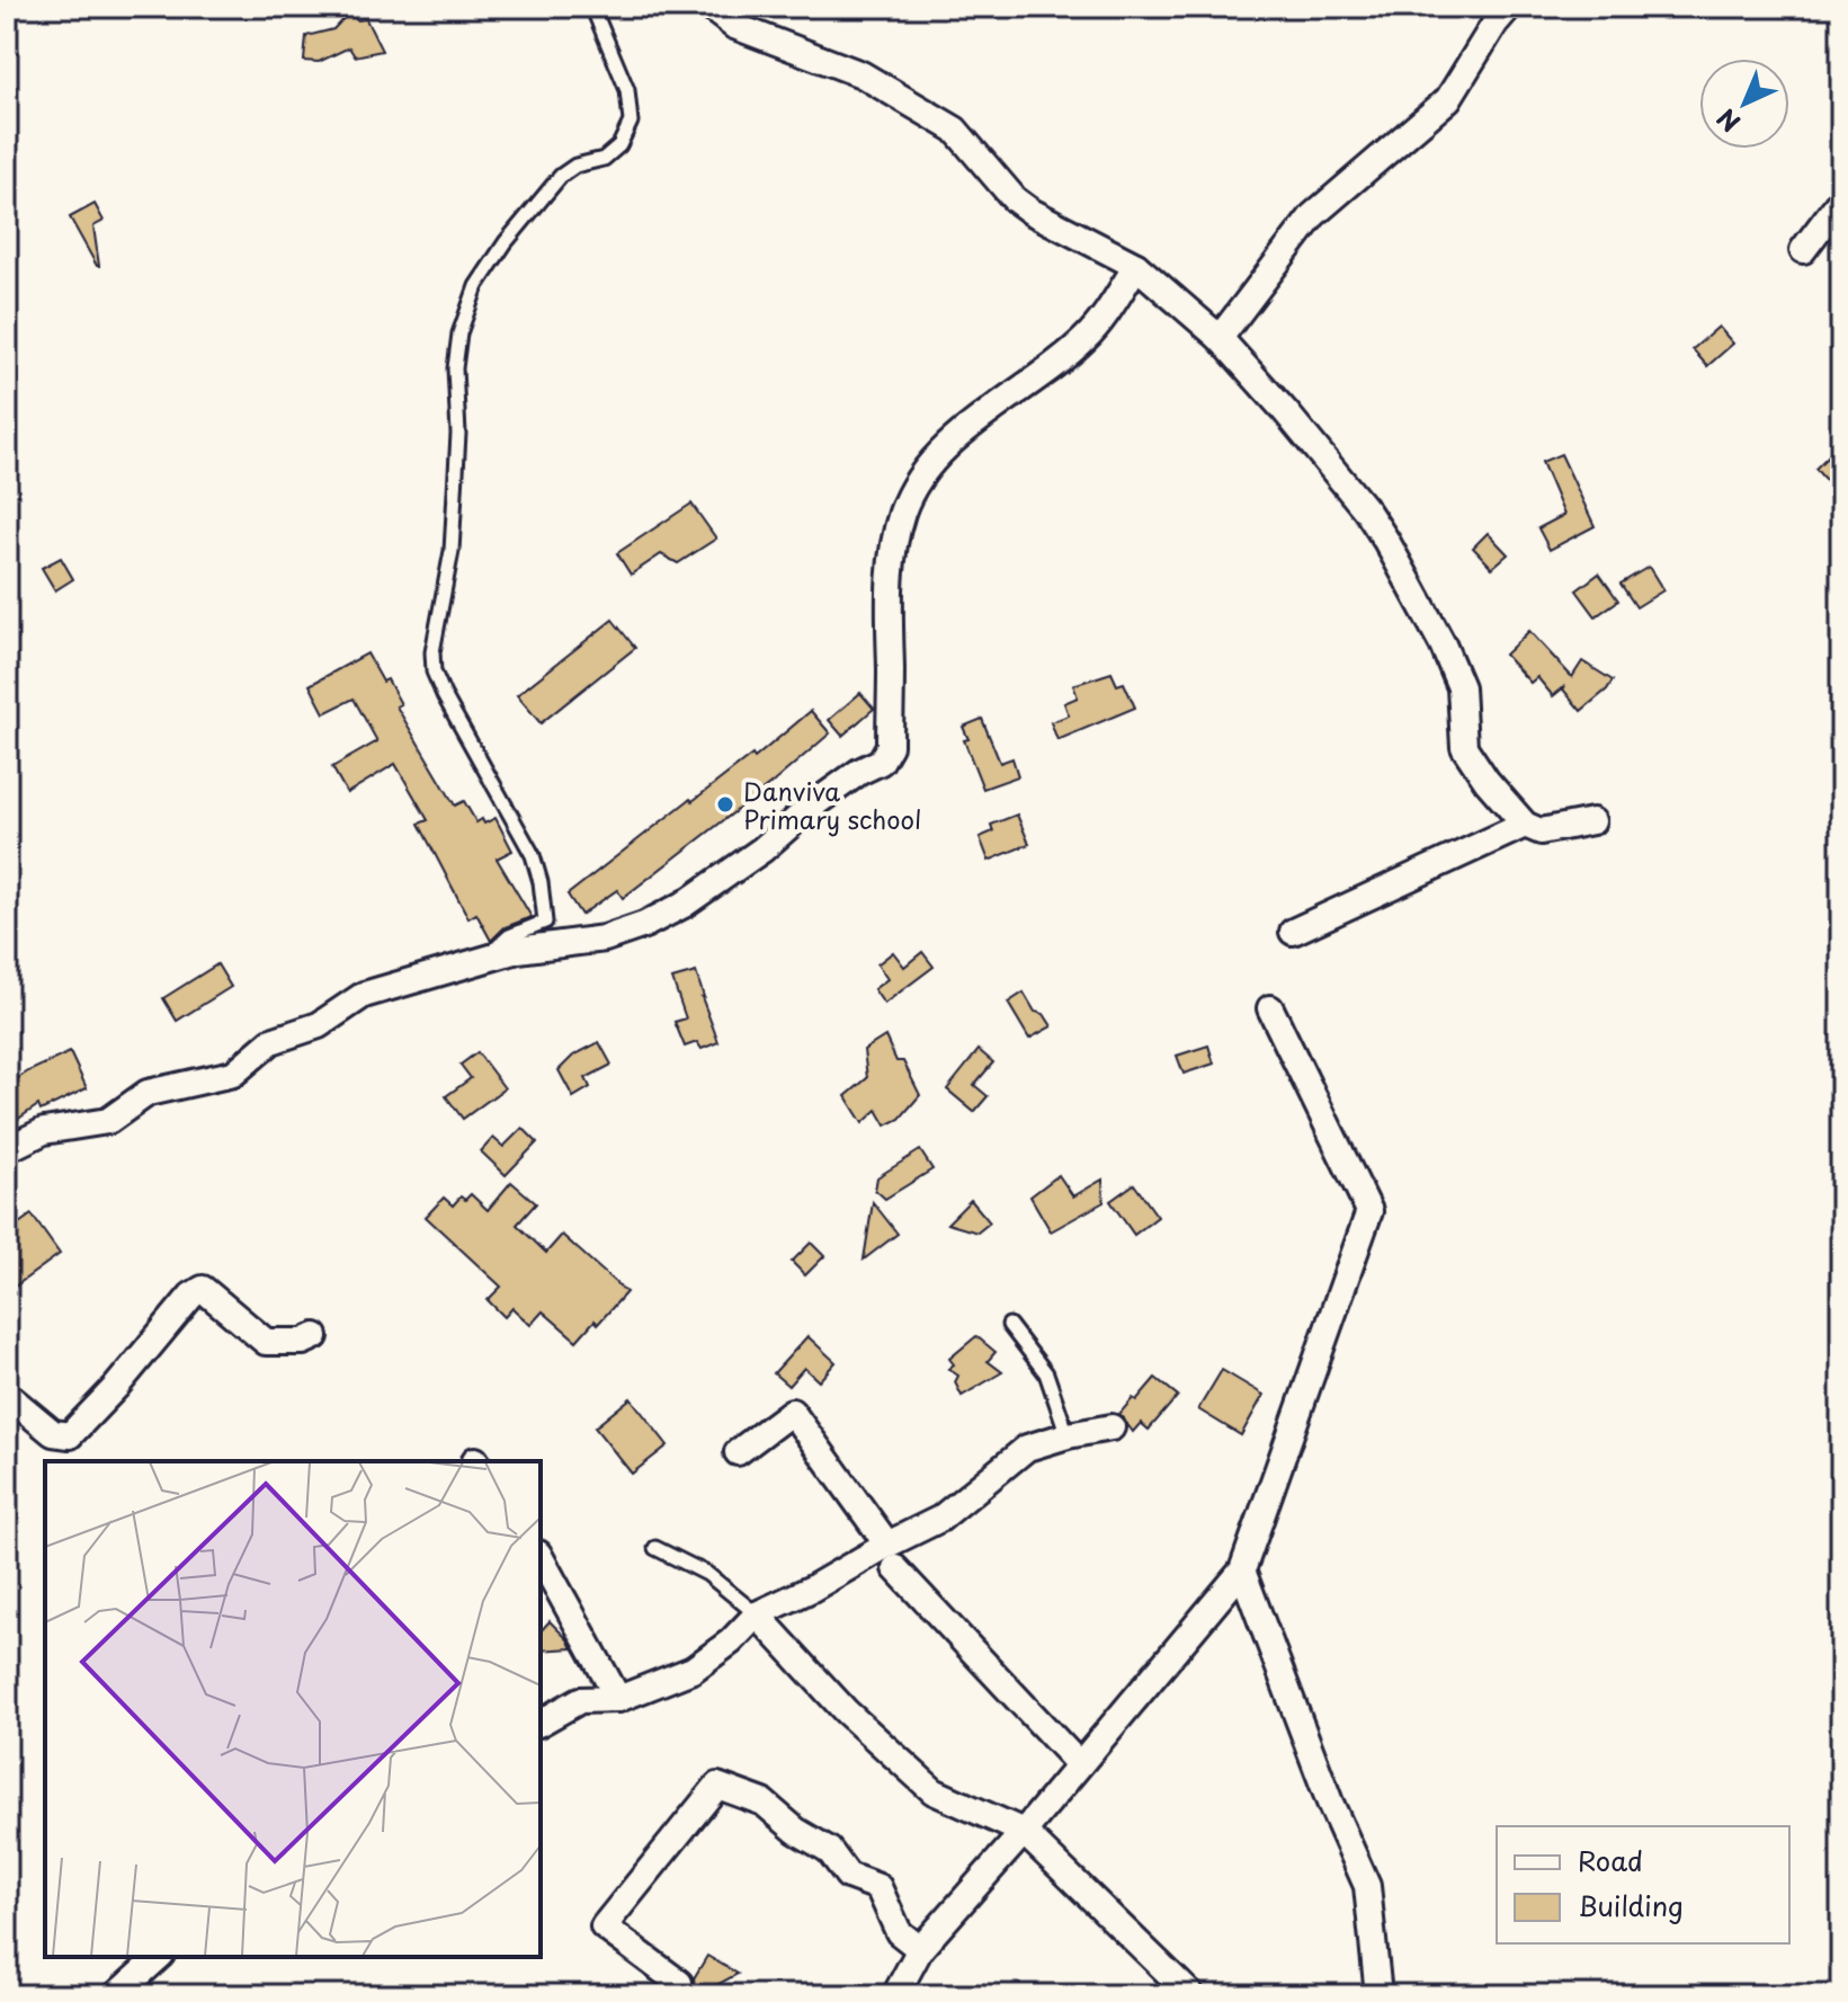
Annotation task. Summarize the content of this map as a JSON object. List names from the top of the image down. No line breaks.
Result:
{"places":["Danviva Primary school"],"legend":["Road","Building"],"north":"bottom left"}
